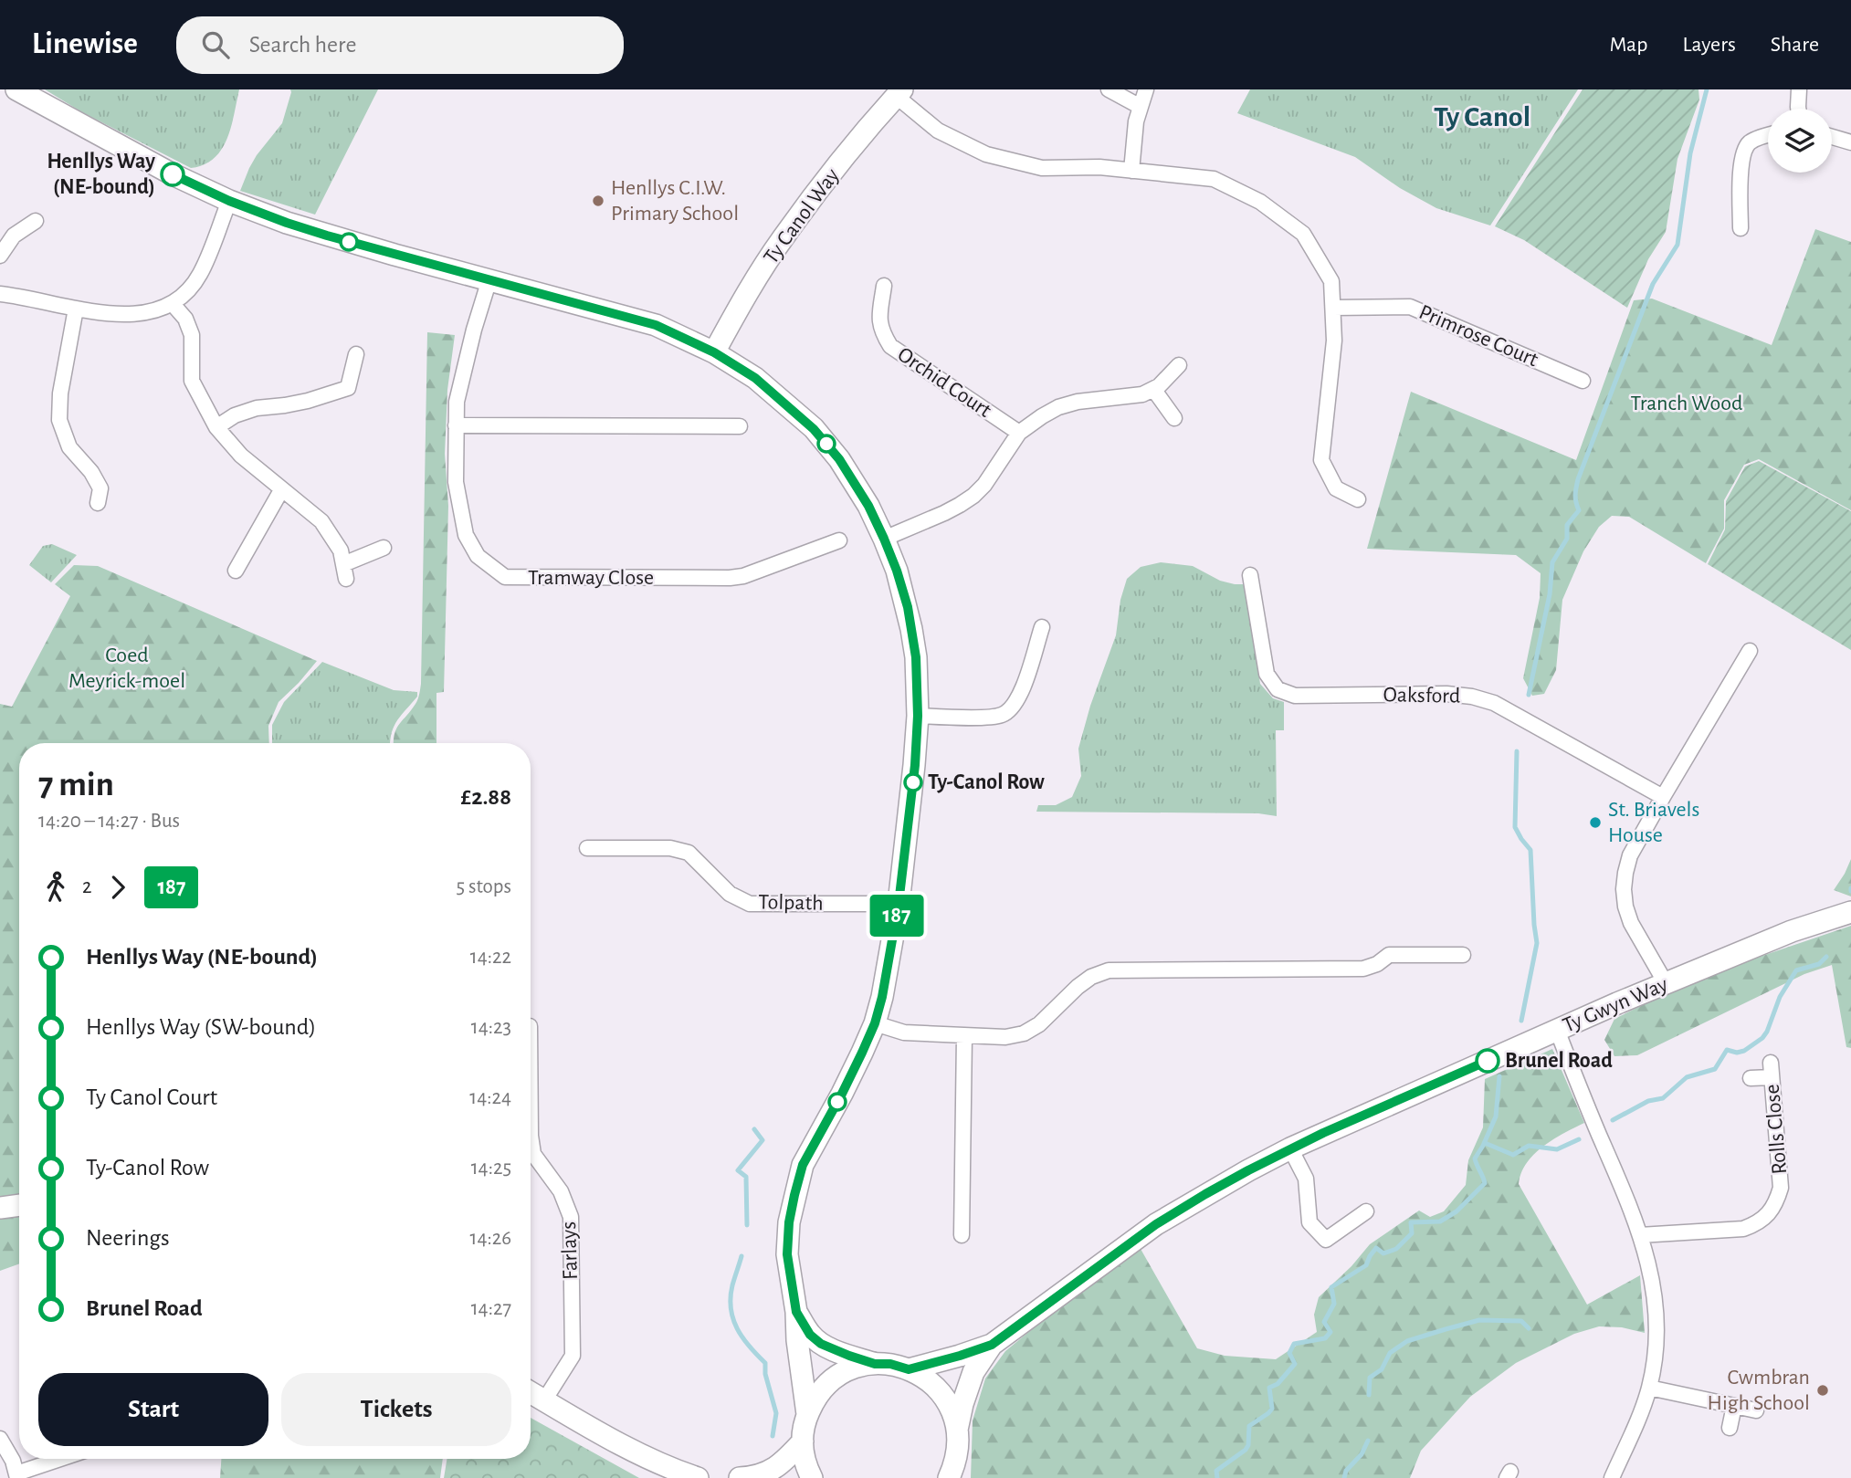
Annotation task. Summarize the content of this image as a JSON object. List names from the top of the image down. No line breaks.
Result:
{"streets":{"street":["Ty Canol Way","Primrose Court","Orchid Court","Tramway Close","Oaksford","Tolpath","Ty Gwyn Way","Rolls Close","Farlays"]},"districts":["Ty Canol"],"parks":["Tranch Wood","Coed Meyrick-moel"],"places":["Henllys Way (NE-bound)","Henllys C.I.W. Primary School","Ty-Canol Row","St. Briavels House","Brunel Road","Cwmbran High School"],"lines":["bus line 187"],"page":{"header":"Linewise","search":"Search here","nav":["Map","Layers","Share"],"on_map":"187","heading":["7 min","14:20 – 14:27 · Bus","£2.88"],"legs":["2","187","5 stops"],"list":[{"name":"Henllys Way (NE-bound)","value":"14:22"},{"name":"Henllys Way (SW-bound)","value":"14:23"},{"name":"Ty Canol Court","value":"14:24"},{"name":"Ty-Canol Row","value":"14:25"},{"name":"Neerings","value":"14:26"},{"name":"Brunel Road","value":"14:27"}],"buttons":["Start","Tickets"]}}
